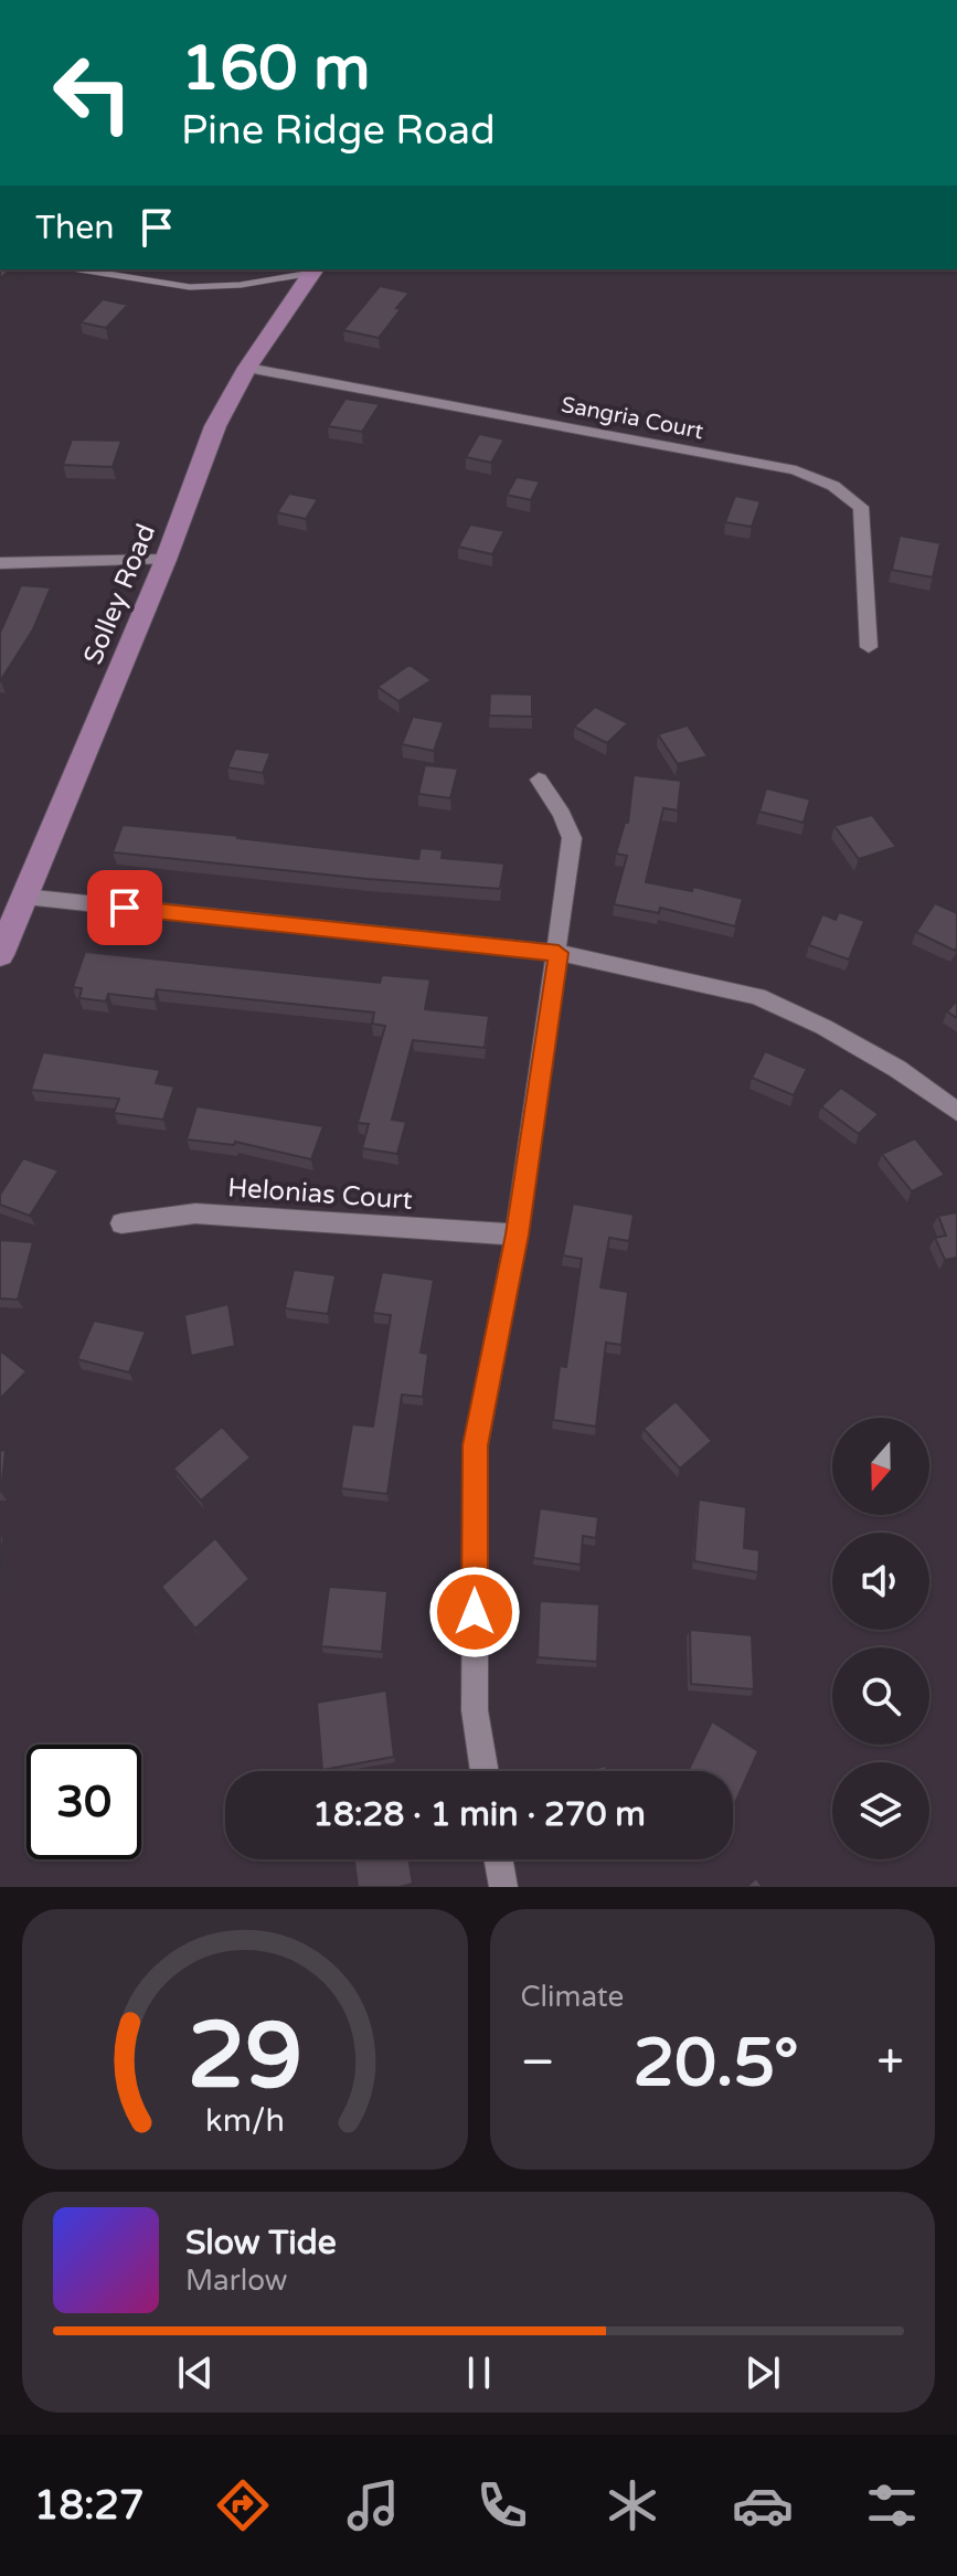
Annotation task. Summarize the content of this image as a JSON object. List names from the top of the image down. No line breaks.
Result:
{"streets":{"main road":["Solley Road"],"street":["Sangria Court","Helonias Court"]},"crossings":[["Sangria Court","Solley Road"]],"north":"bottom","page":{"turn":["160 m","Pine Ridge Road"],"then":"Then","limit":"30","trip":"18:28 · 1 min · 270 m","tile":"Climate","heat":["−","20.5°","+"],"song":["Slow Tide","Marlow"],"tabs":"18:27","gauge":["29","km/h"]}}
